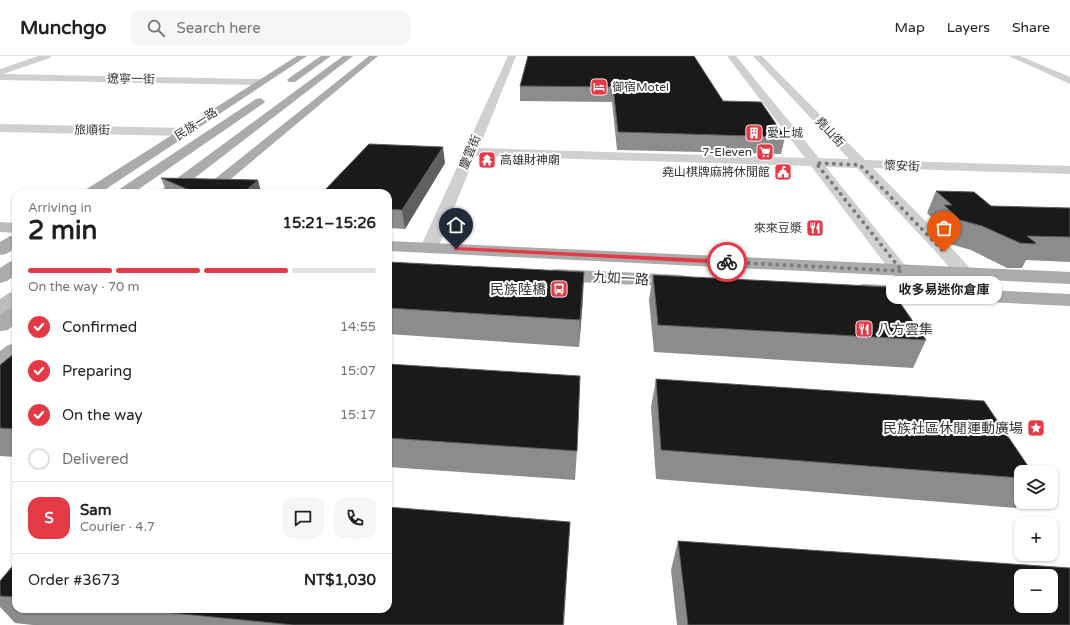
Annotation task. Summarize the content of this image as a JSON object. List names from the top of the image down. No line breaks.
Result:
{"streets":{"main road":["民族一路","九如一路"],"street":["遼寧一街","旅順街","堯山街","慶雲街","懷安街"]},"crossings":[["遼寧一街","民族一路"],["民族一路","旅順街"],["堯山街","懷安街"],["堯山街","九如一路"],["慶雲街","懷安街"],["慶雲街","九如一路"]],"places":{"hotel":["御宿Motel"],"building":["愛上城"],"supermarket":["7-Eleven"],"temple":["高雄財神廟"],"public building":["堯山棋牌麻將休閒館"],"restaurant":["來來豆漿","八方雲集"],"other":["收多易迷你倉庫"],"bus stop":["民族陸橋"],"place":["民族社區休閒運動廣場"]},"page":{"header":"Munchgo","search":"Search here","nav":["Map","Layers","Share"],"heading":["2 min","Arriving in","15:21–15:26"],"panel":["Sam","Courier · 4.7","Order #3673","NT$1,030"],"bar":"On the way · 70 m","bubble":"收多易迷你倉庫","list":[["Confirmed","14:55"],["Preparing","15:07"],["On the way","15:17"],"Delivered"],"map_buttons":["+","−"],"round":"S"}}
